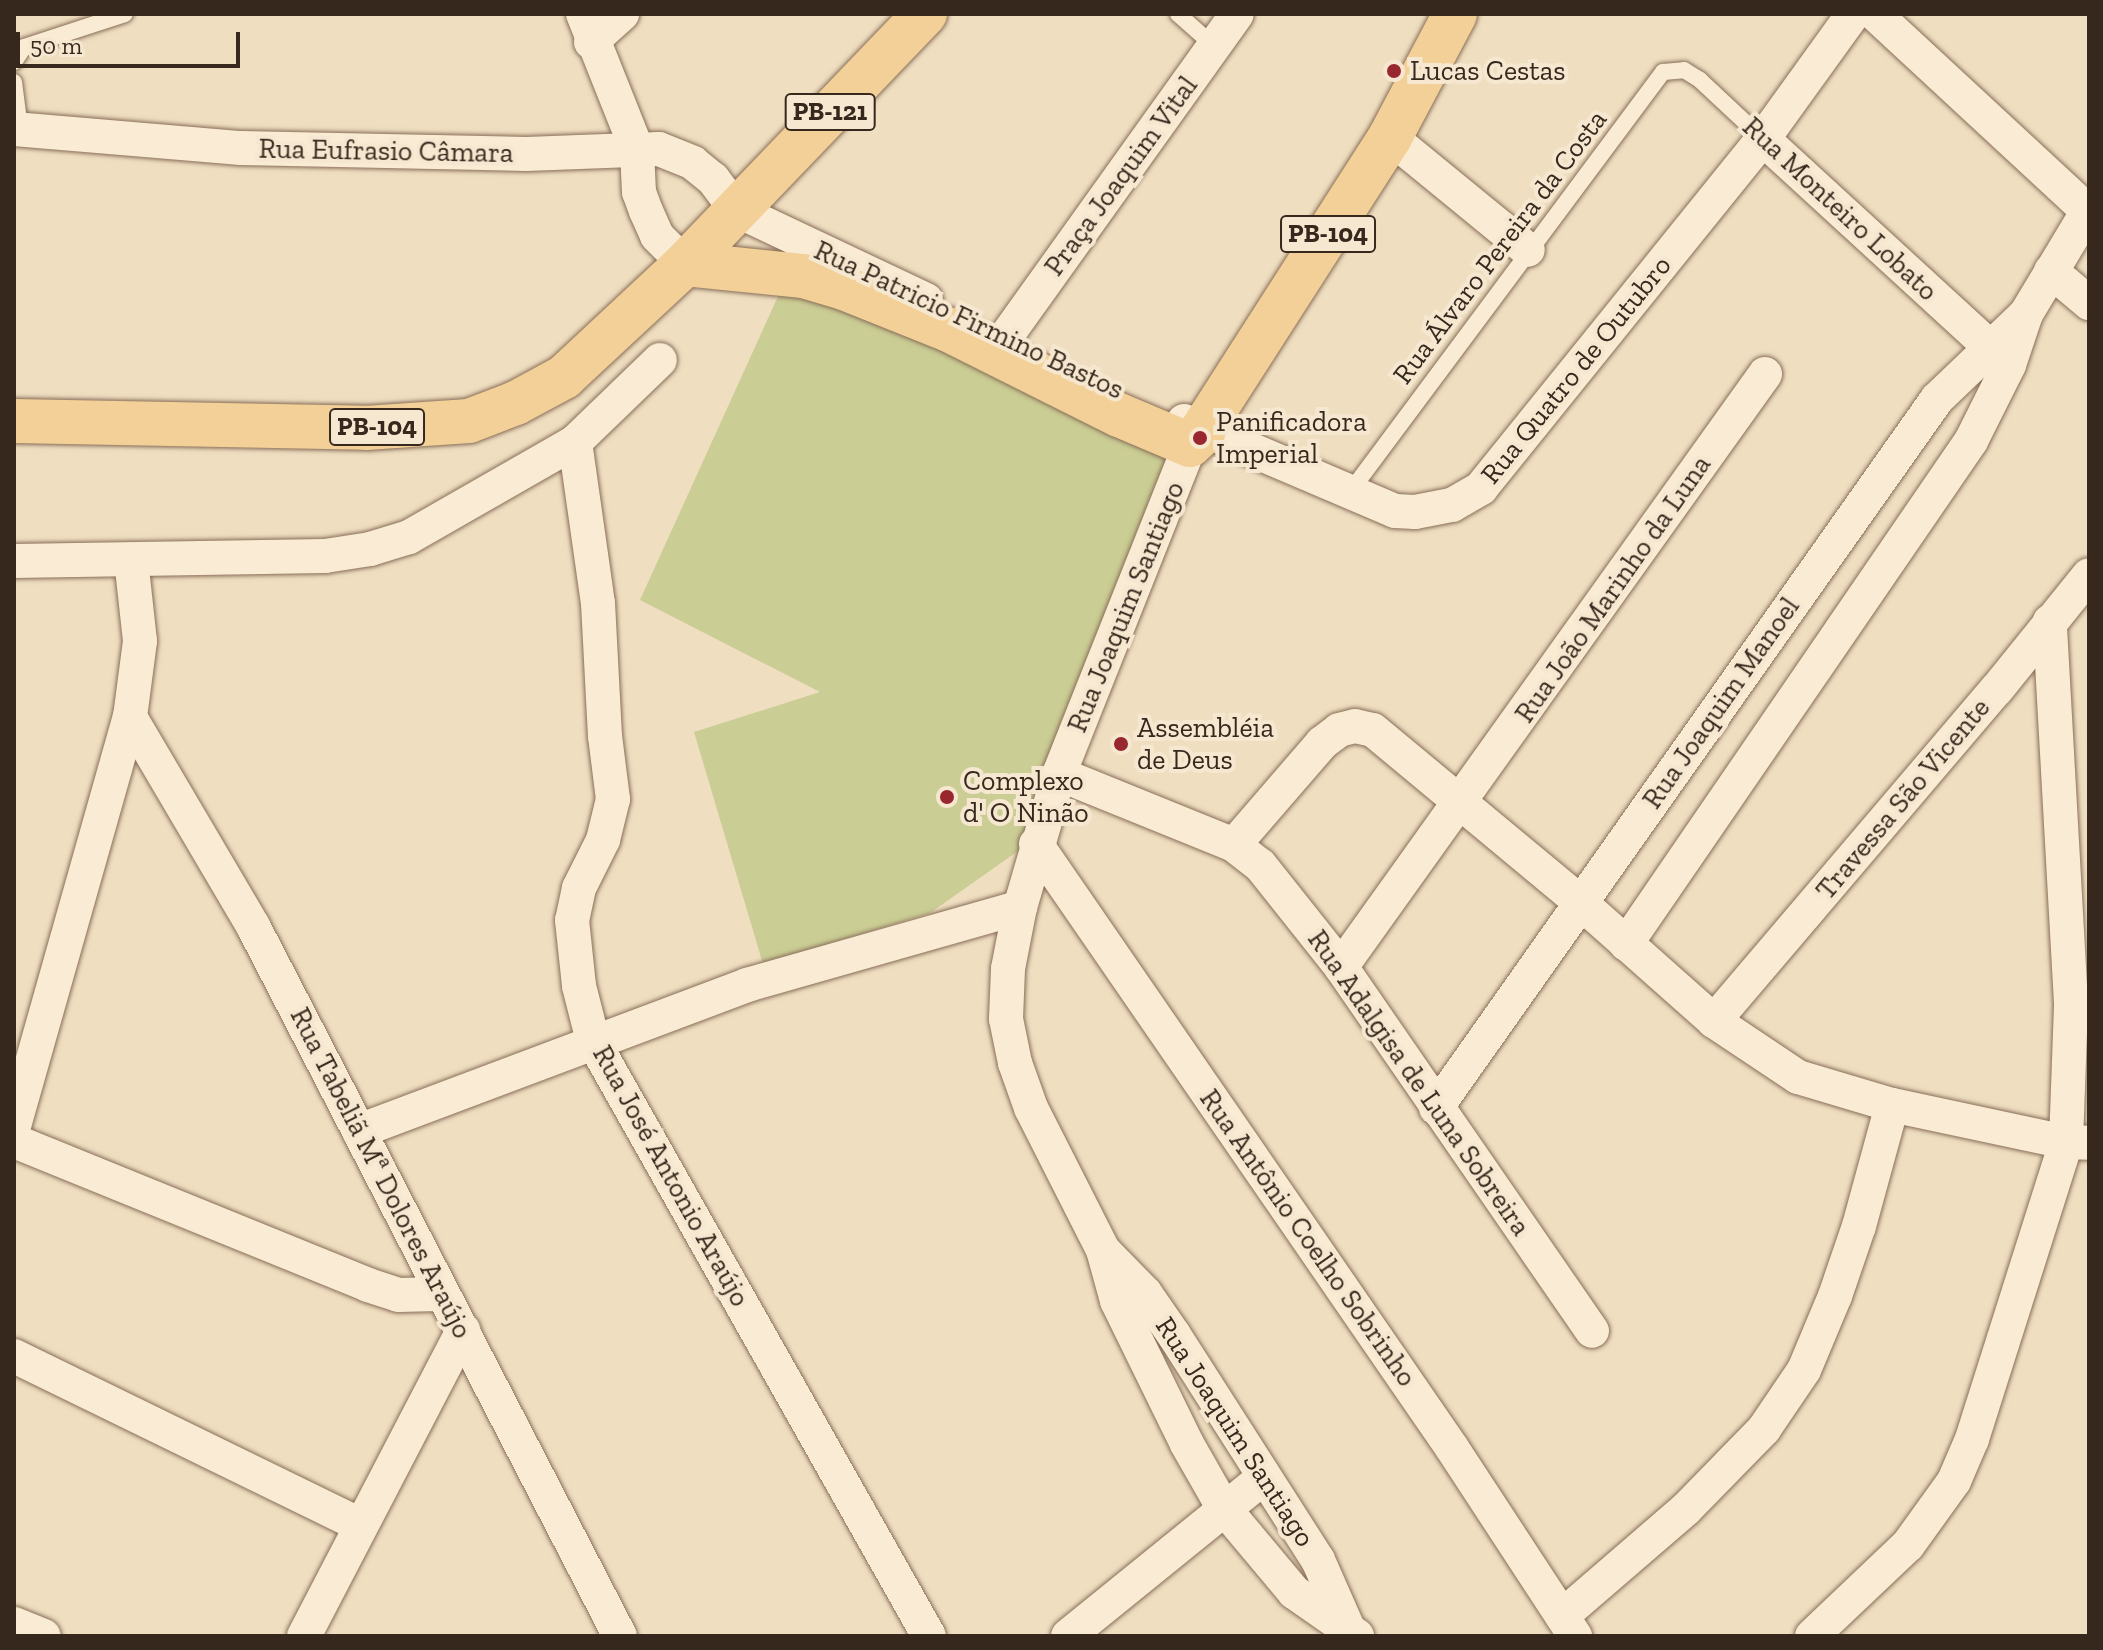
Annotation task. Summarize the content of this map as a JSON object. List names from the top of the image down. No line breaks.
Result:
{"streets":{"main road":["PB-121","PB-104","Rua Patricio Firmino Bastos"],"street":["Rua Eufrasio Câmara","Praça Joaquim Vital","Rua Monteiro Lobato","Rua Quatro de Outubro","Rua João Marinho da Luna","Rua Joaquim Santiago","Rua Joaquim Manoel","Travessa São Vicente","Rua Adalgisa de Luna Sobreira","Rua Tabeliã Mª Dolores Araújo","Rua José Antonio Araújo","Rua Antônio Coelho Sobrinho"],"lane":["Rua Álvaro Pereira da Costa"]},"crossings":[["PB-121","Rua Eufrasio Câmara"],["PB-121","PB-104"],["PB-121","Rua Patricio Firmino Bastos"],["Rua Eufrasio Câmara","Rua Patricio Firmino Bastos"],["Praça Joaquim Vital","Rua Patricio Firmino Bastos"],["Rua Monteiro Lobato","Rua Álvaro Pereira da Costa"],["Rua Monteiro Lobato","Rua Quatro de Outubro"],["Rua Monteiro Lobato","Rua Joaquim Manoel"],["PB-104","Rua Patricio Firmino Bastos"],["PB-104","Rua Quatro de Outubro"],["PB-104","Rua Joaquim Santiago"],["Rua Álvaro Pereira da Costa","Rua Quatro de Outubro"],["Rua Patricio Firmino Bastos","Rua Quatro de Outubro"],["Rua Patricio Firmino Bastos","Rua Joaquim Santiago"],["Rua Quatro de Outubro","Rua Joaquim Santiago"],["Rua João Marinho da Luna","Rua Adalgisa de Luna Sobreira"],["Rua Joaquim Santiago","Rua Antônio Coelho Sobrinho"],["Rua Joaquim Manoel","Rua Adalgisa de Luna Sobreira"]],"places":["Lucas Cestas","Panificadora Imperial","Assembléia de Deus","Complexo d' O Ninão"],"scale_bar":"50 m"}
